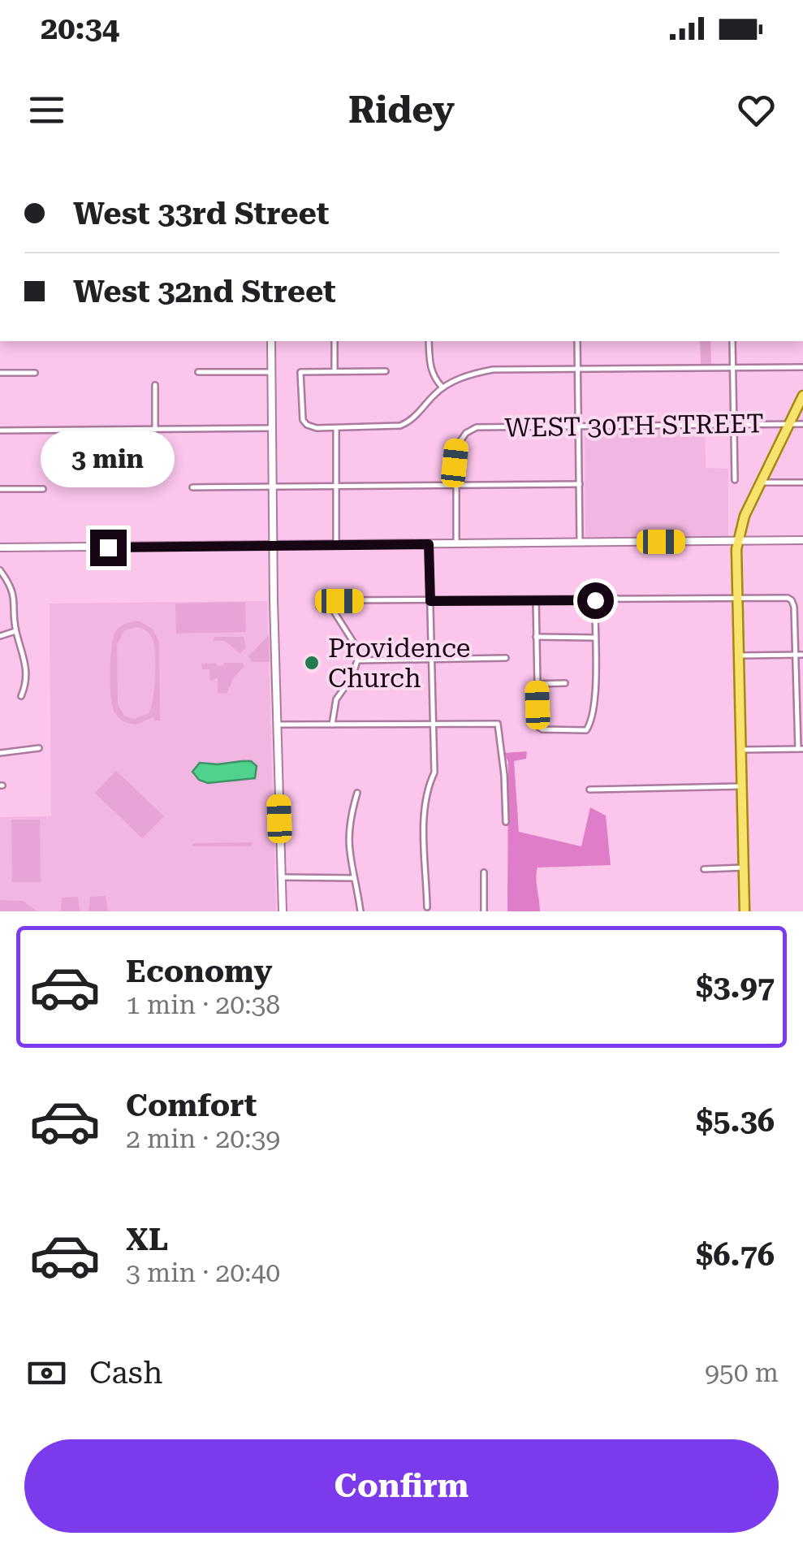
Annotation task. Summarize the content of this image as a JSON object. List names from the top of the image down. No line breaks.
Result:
{"streets":{"street":["WEST 30TH STREET"]},"places":["Providence Church"],"page":{"status":"20:34","header":"Ridey","banner":["West 33rd Street","West 32nd Street"],"bubble":"3 min","list":[{"name":"Economy","note":"1 min · 20:38","value":"$3.97"},{"name":"Comfort","note":"2 min · 20:39","value":"$5.36"},{"name":"XL","note":"3 min · 20:40","value":"$6.76"}],"pay":["Cash","950 m"],"buttons":"Confirm"}}
